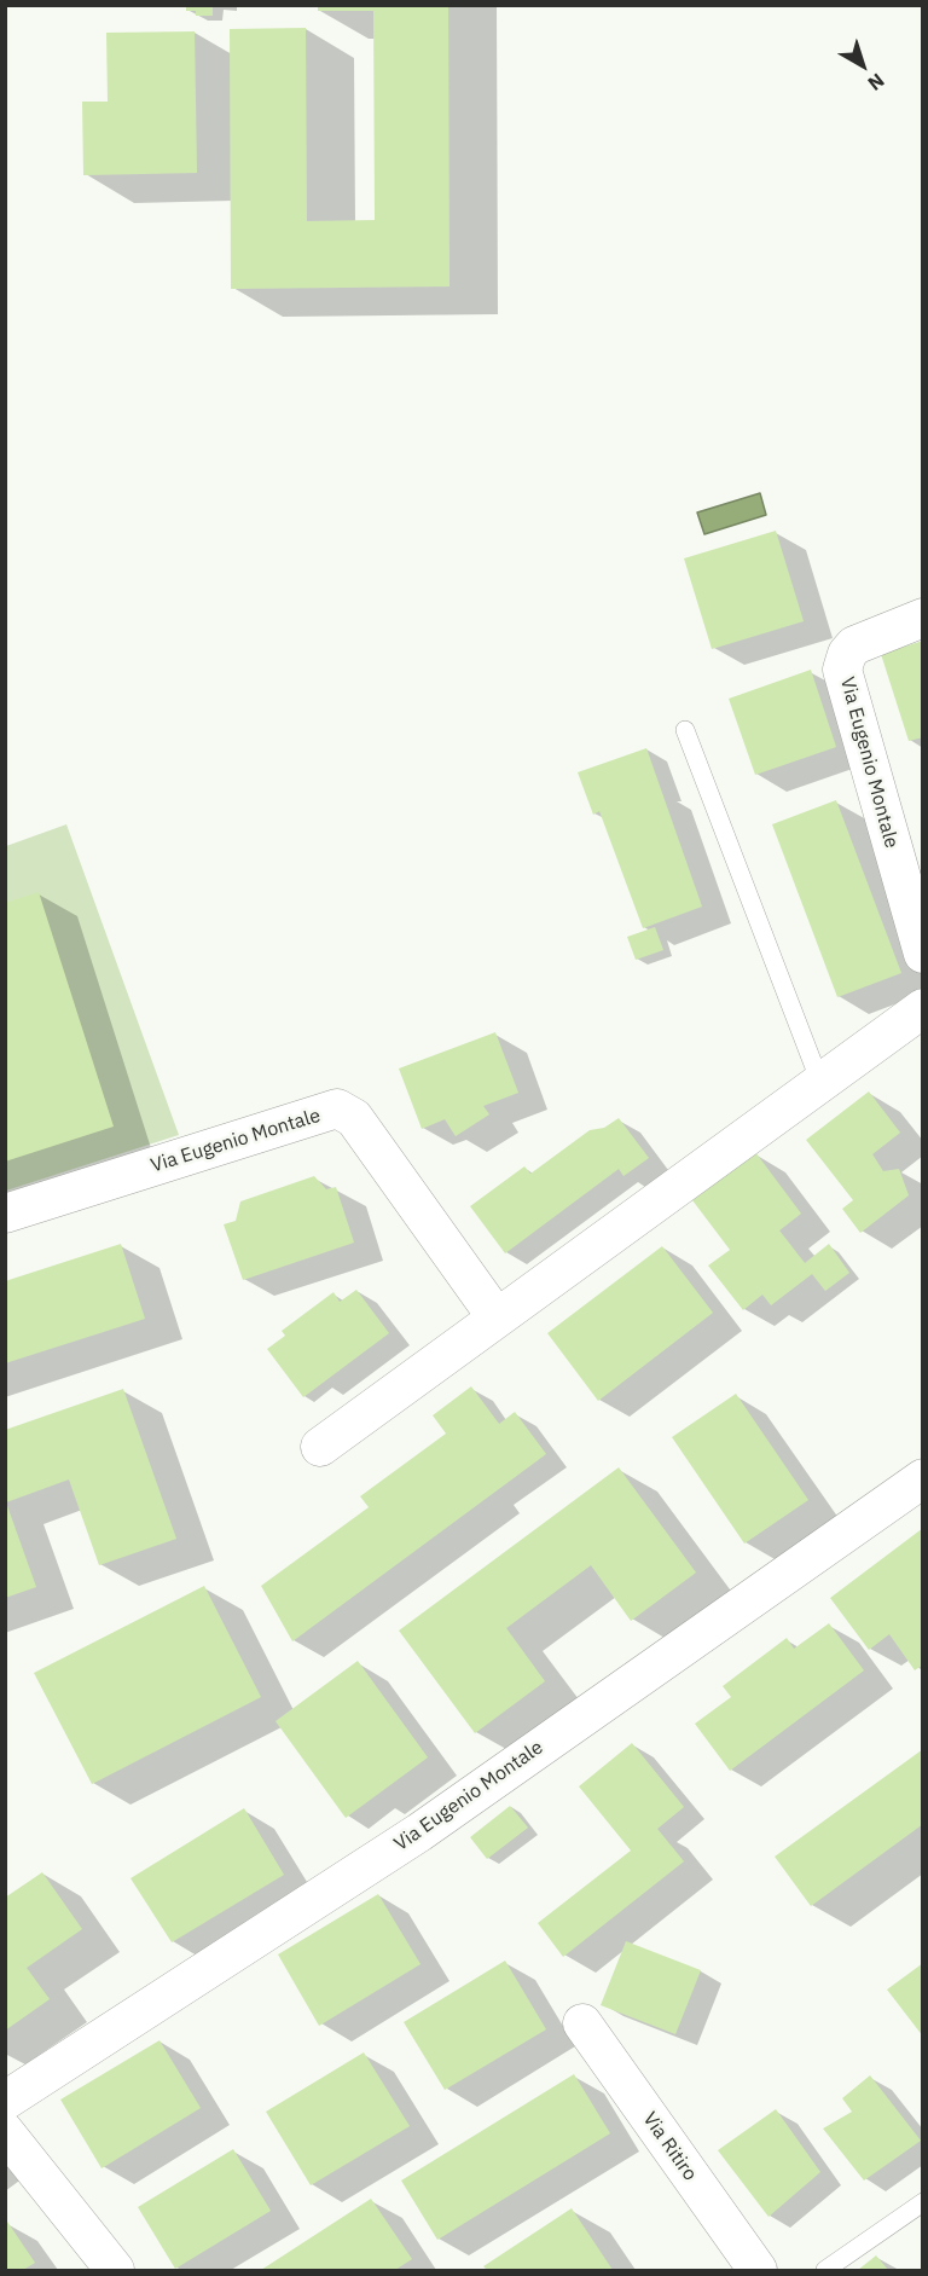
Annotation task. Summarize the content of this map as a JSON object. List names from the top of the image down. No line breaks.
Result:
{"streets":{"street":["Via Eugenio Montale","Via Ritiro"]},"north":"bottom right"}
